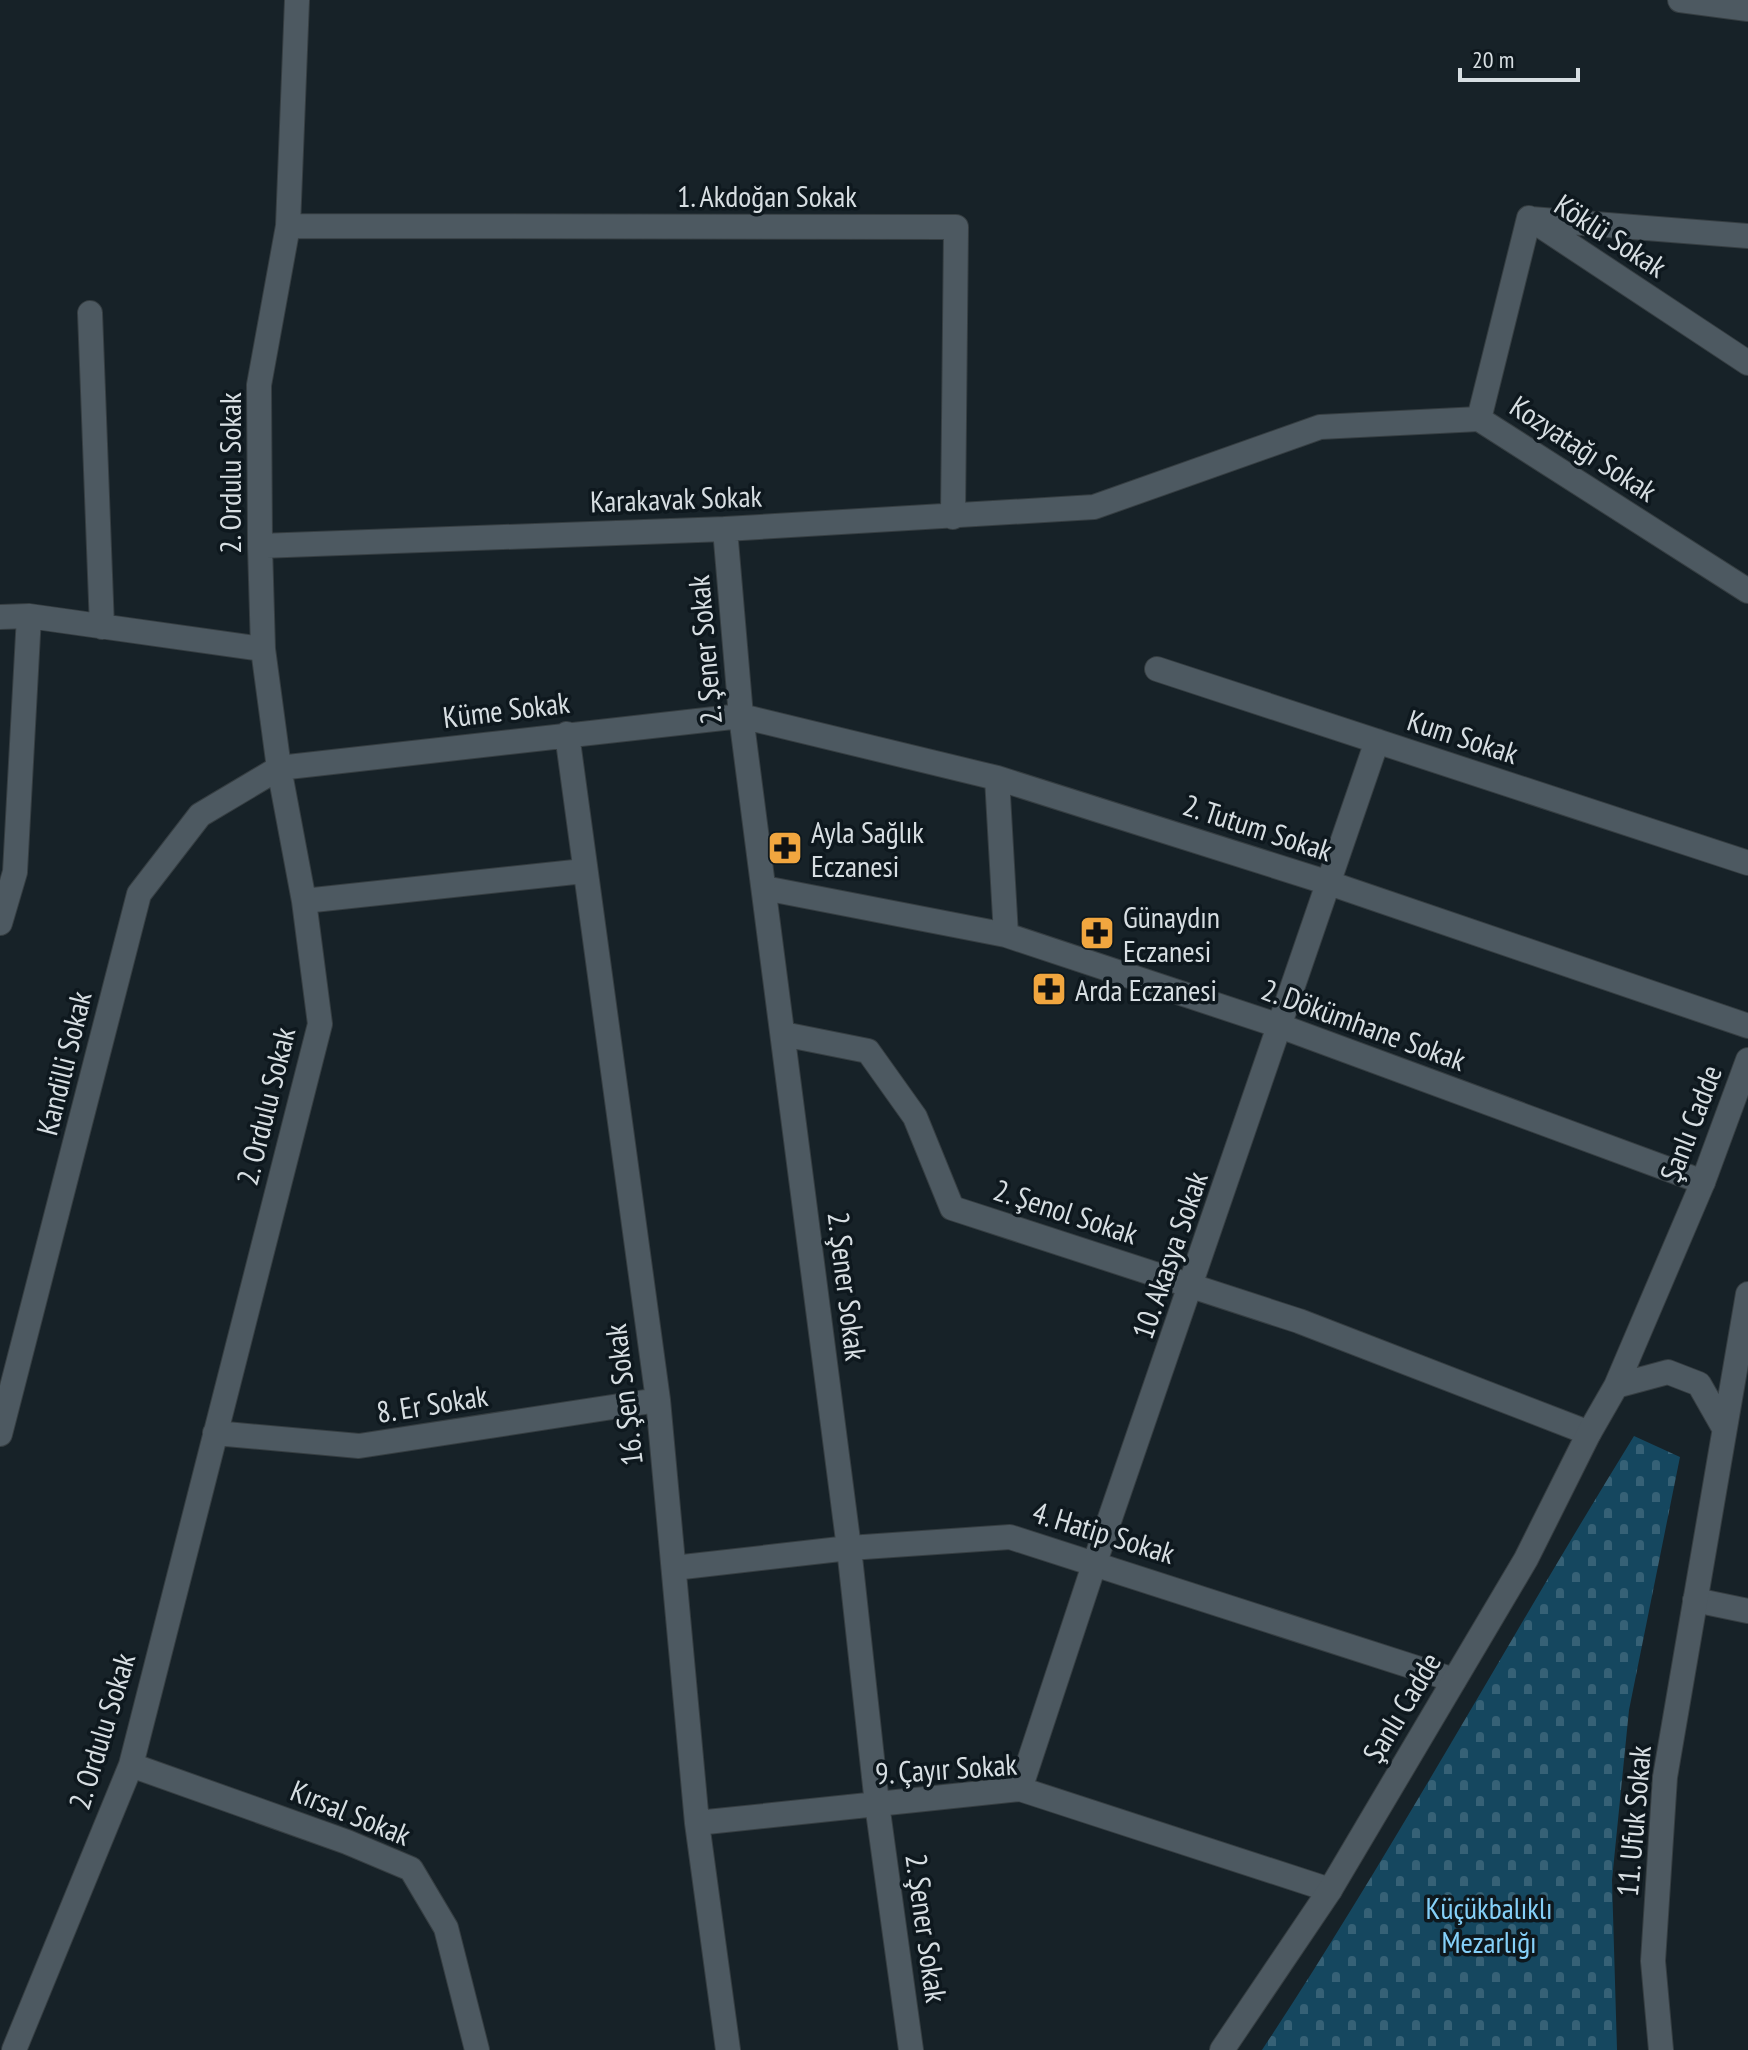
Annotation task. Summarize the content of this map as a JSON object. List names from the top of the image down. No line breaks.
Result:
{"streets":{"street":["1. Akdoğan Sokak","Köklü Sokak","Kozyatağı Sokak","2. Ordulu Sokak","Karakavak Sokak","2. Şener Sokak","Küme Sokak","Kum Sokak","2. Tutum Sokak","2. Dökümhane Sokak","Kandilli Sokak","Şanlı Cadde","2. Şenol Sokak","10. Akasya Sokak","16. Şen Sokak","8. Er Sokak","4. Hatip Sokak","9. Çayır Sokak","Kırsal Sokak","11. Ufuk Sokak"]},"crossings":[["1. Akdoğan Sokak","2. Ordulu Sokak"],["1. Akdoğan Sokak","Karakavak Sokak"],["Köklü Sokak","Kozyatağı Sokak"],["Kozyatağı Sokak","Karakavak Sokak"],["2. Ordulu Sokak","Karakavak Sokak"],["2. Ordulu Sokak","Küme Sokak"],["2. Ordulu Sokak","Kandilli Sokak"],["2. Ordulu Sokak","8. Er Sokak"],["2. Ordulu Sokak","Kırsal Sokak"],["Karakavak Sokak","2. Şener Sokak"],["2. Şener Sokak","Küme Sokak"],["2. Şener Sokak","2. Tutum Sokak"],["2. Şener Sokak","2. Dökümhane Sokak"],["2. Şener Sokak","2. Şenol Sokak"],["2. Şener Sokak","4. Hatip Sokak"],["2. Şener Sokak","9. Çayır Sokak"],["Küme Sokak","2. Tutum Sokak"],["Küme Sokak","Kandilli Sokak"],["Küme Sokak","16. Şen Sokak"],["Kum Sokak","10. Akasya Sokak"],["2. Tutum Sokak","10. Akasya Sokak"],["2. Dökümhane Sokak","Şanlı Cadde"],["2. Dökümhane Sokak","10. Akasya Sokak"],["Şanlı Cadde","2. Şenol Sokak"],["Şanlı Cadde","4. Hatip Sokak"],["Şanlı Cadde","9. Çayır Sokak"],["2. Şenol Sokak","10. Akasya Sokak"],["10. Akasya Sokak","4. Hatip Sokak"],["10. Akasya Sokak","9. Çayır Sokak"],["16. Şen Sokak","8. Er Sokak"],["16. Şen Sokak","4. Hatip Sokak"],["16. Şen Sokak","9. Çayır Sokak"]],"parks":["Küçükbalıklı Mezarlığı"],"places":{"pharmacy":["Ayla Sağlık Eczanesi","Günaydın Eczanesi","Arda Eczanesi"]},"scale_bar":"20 m"}
